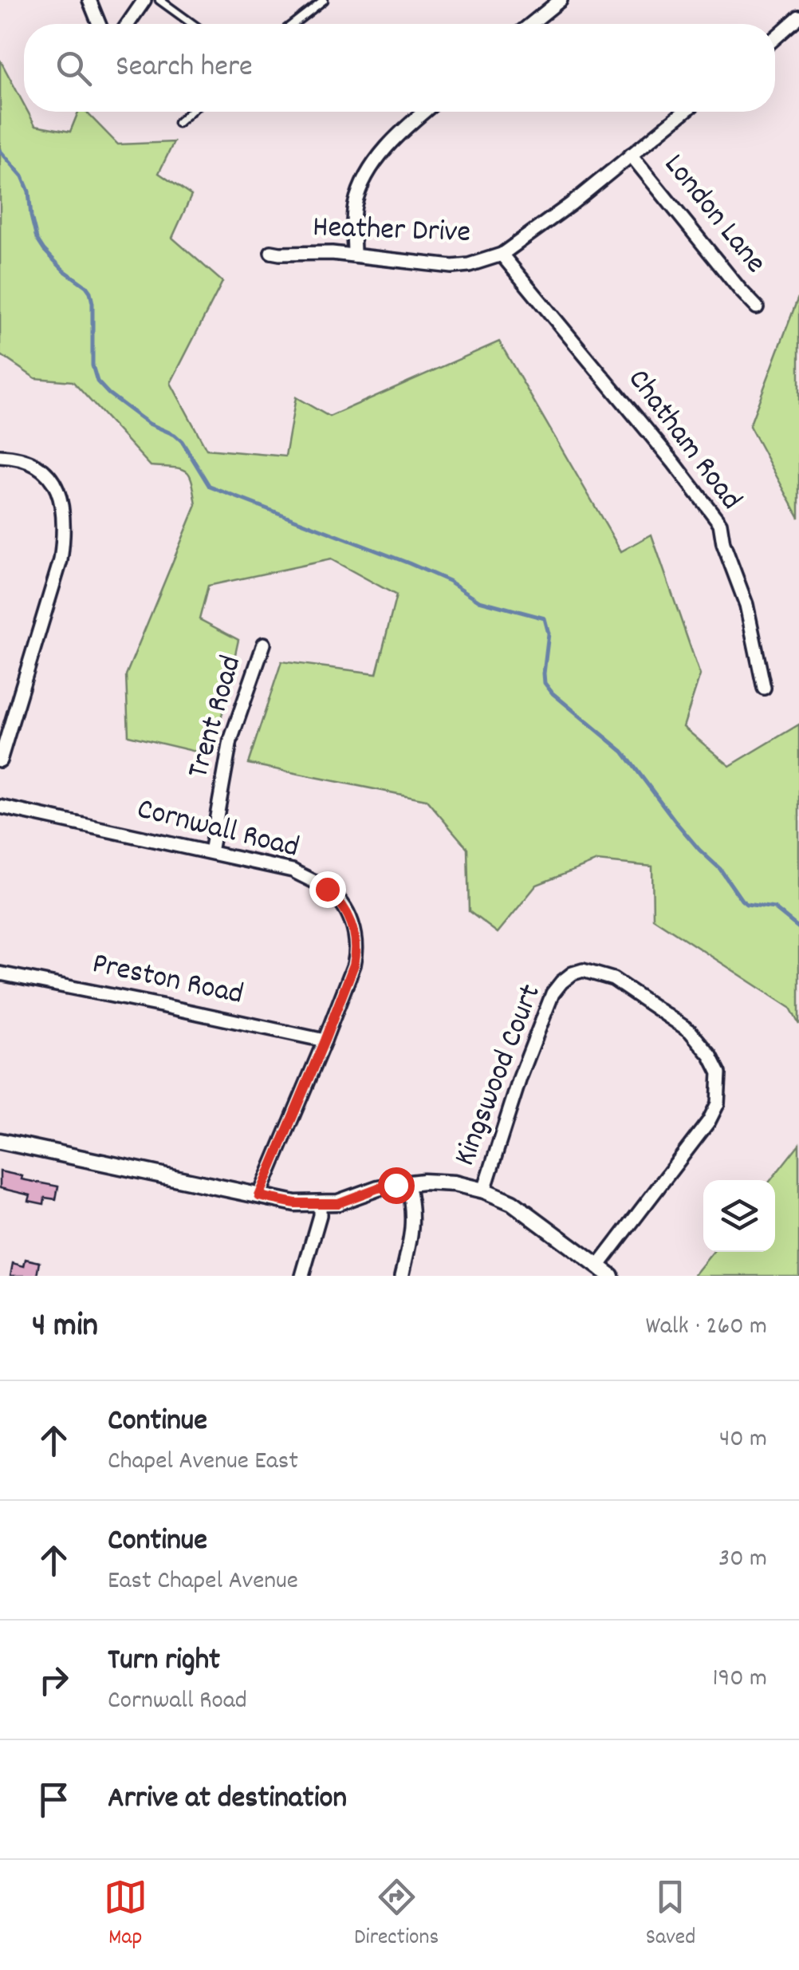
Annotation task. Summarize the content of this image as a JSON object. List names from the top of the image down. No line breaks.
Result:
{"streets":{"street":["London Lane","Heather Drive","Chatham Road","Trent Road","Cornwall Road","Preston Road","Kingswood Court"]},"crossings":[["London Lane","Heather Drive"],["Heather Drive","Chatham Road"],["Trent Road","Cornwall Road"],["Cornwall Road","Preston Road"]],"page":{"search":"Search here","heading":["4 min","Walk · 260 m"],"list":[["Continue","Chapel Avenue East","40 m"],["Continue","East Chapel Avenue","30 m"],["Turn right","Cornwall Road","190 m"],"Arrive at destination"],"nav":["Map","Directions","Saved"]}}
